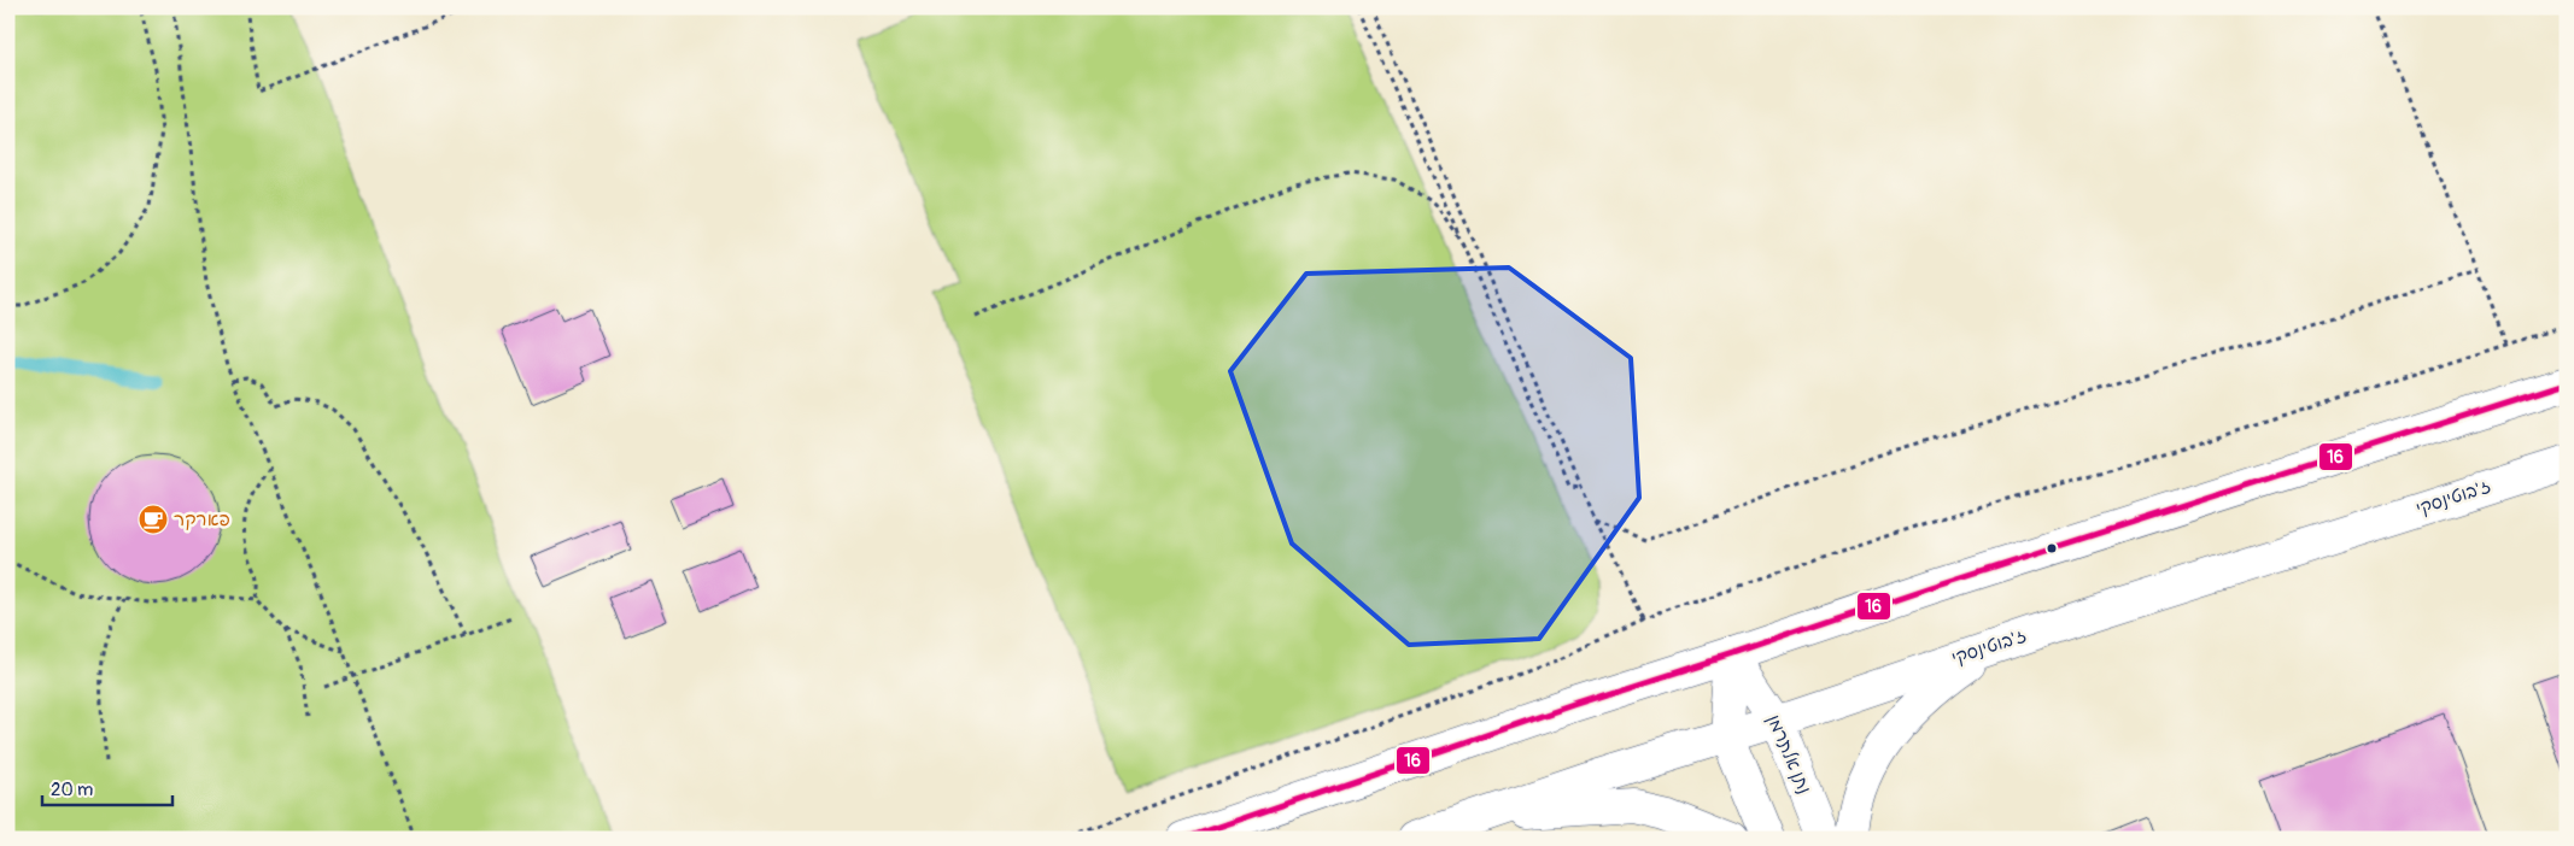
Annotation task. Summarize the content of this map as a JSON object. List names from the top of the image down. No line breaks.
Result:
{"streets":{"main road":["ז'בוטינסקי","נתן אלתרמן"]},"crossings":[["ז'בוטינסקי","נתן אלתרמן"]],"places":{"cafe":["פארקר"]},"lines":["transit line 16"],"scale_bar":"20 m"}
